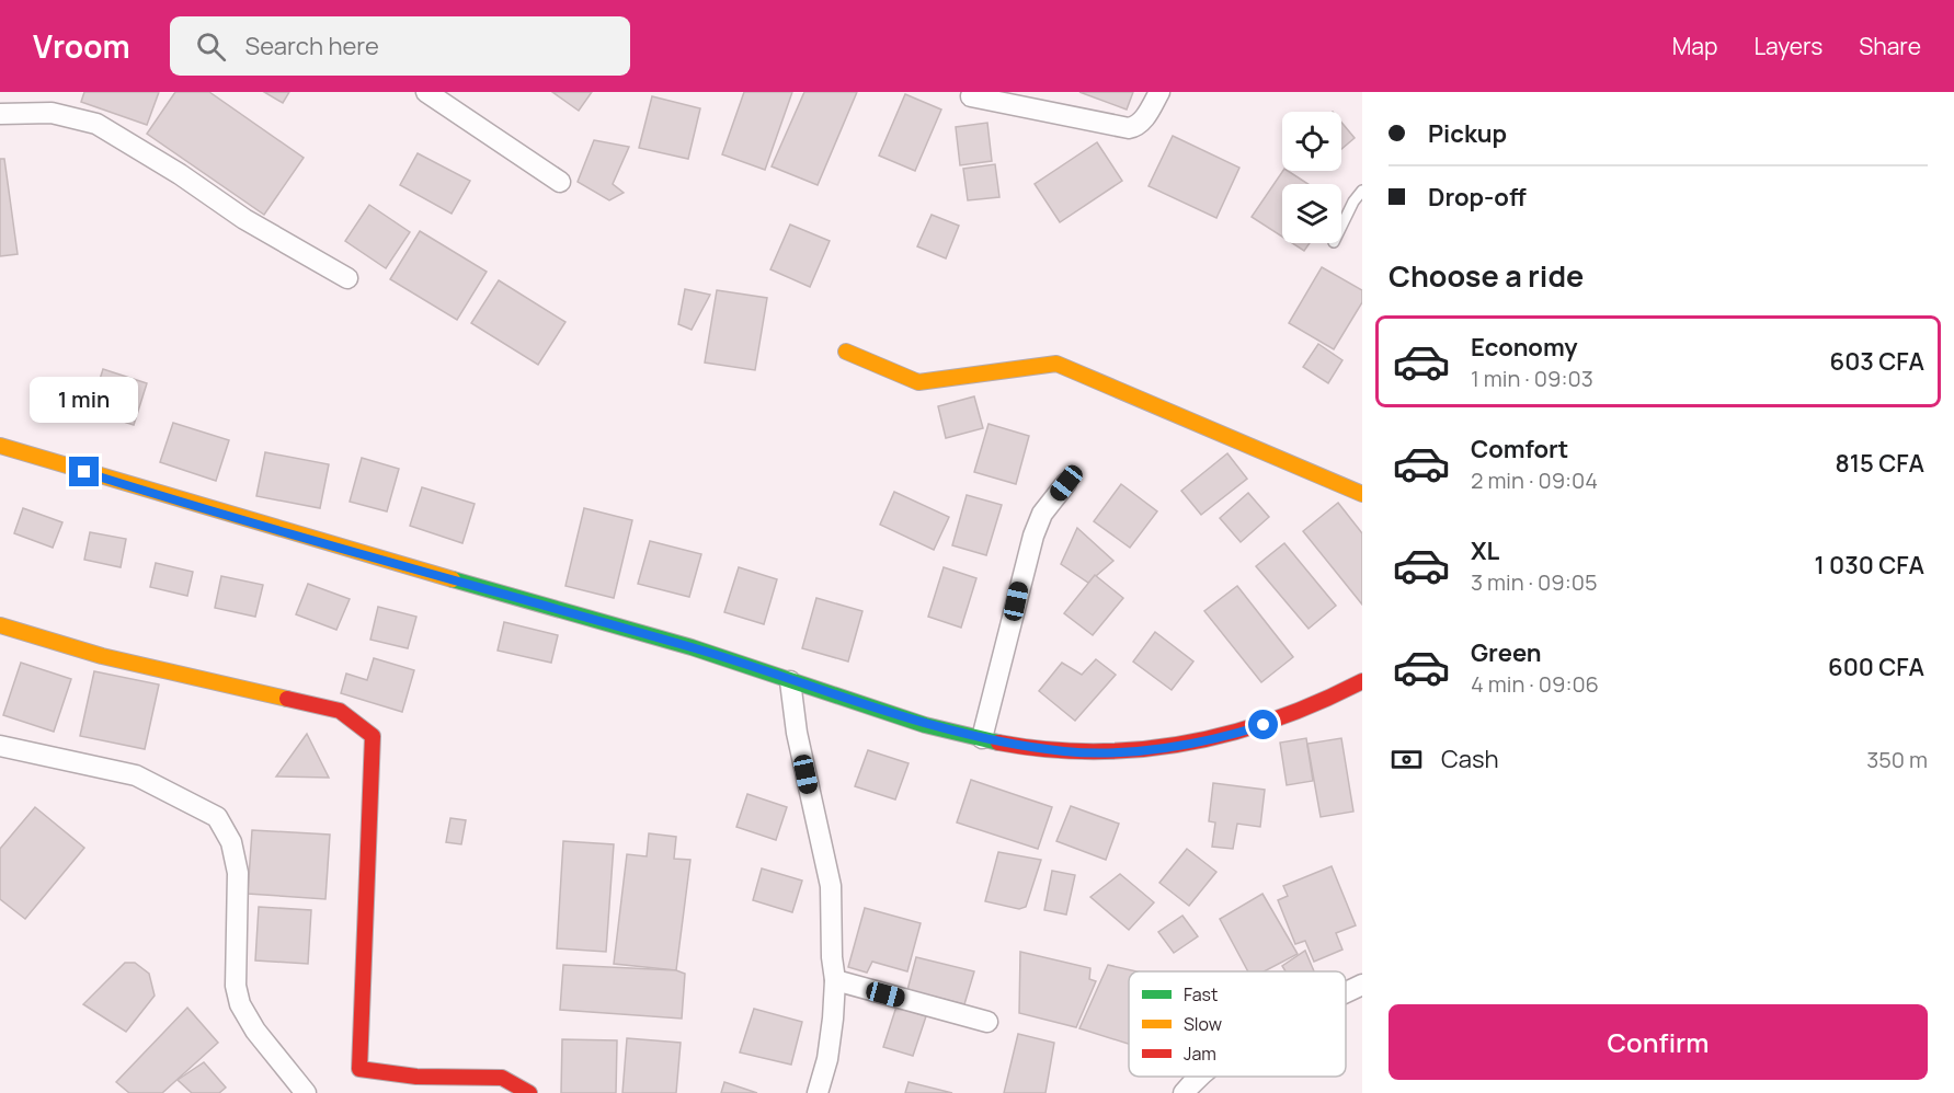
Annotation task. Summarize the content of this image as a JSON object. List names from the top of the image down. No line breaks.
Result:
{"legend":["Fast","Slow","Jam"],"page":{"header":"Vroom","search":"Search here","nav":["Map","Layers","Share"],"banner":["Pickup","Drop-off"],"heading":"Choose a ride","list":[{"name":"Economy","note":"1 min · 09:03","value":"603 CFA"},{"name":"Comfort","note":"2 min · 09:04","value":"815 CFA"},{"name":"XL","note":"3 min · 09:05","value":"1 030 CFA"},{"name":"Green","note":"4 min · 09:06","value":"600 CFA"}],"bubble":"1 min","pay":["Cash","350 m"],"buttons":"Confirm"}}
